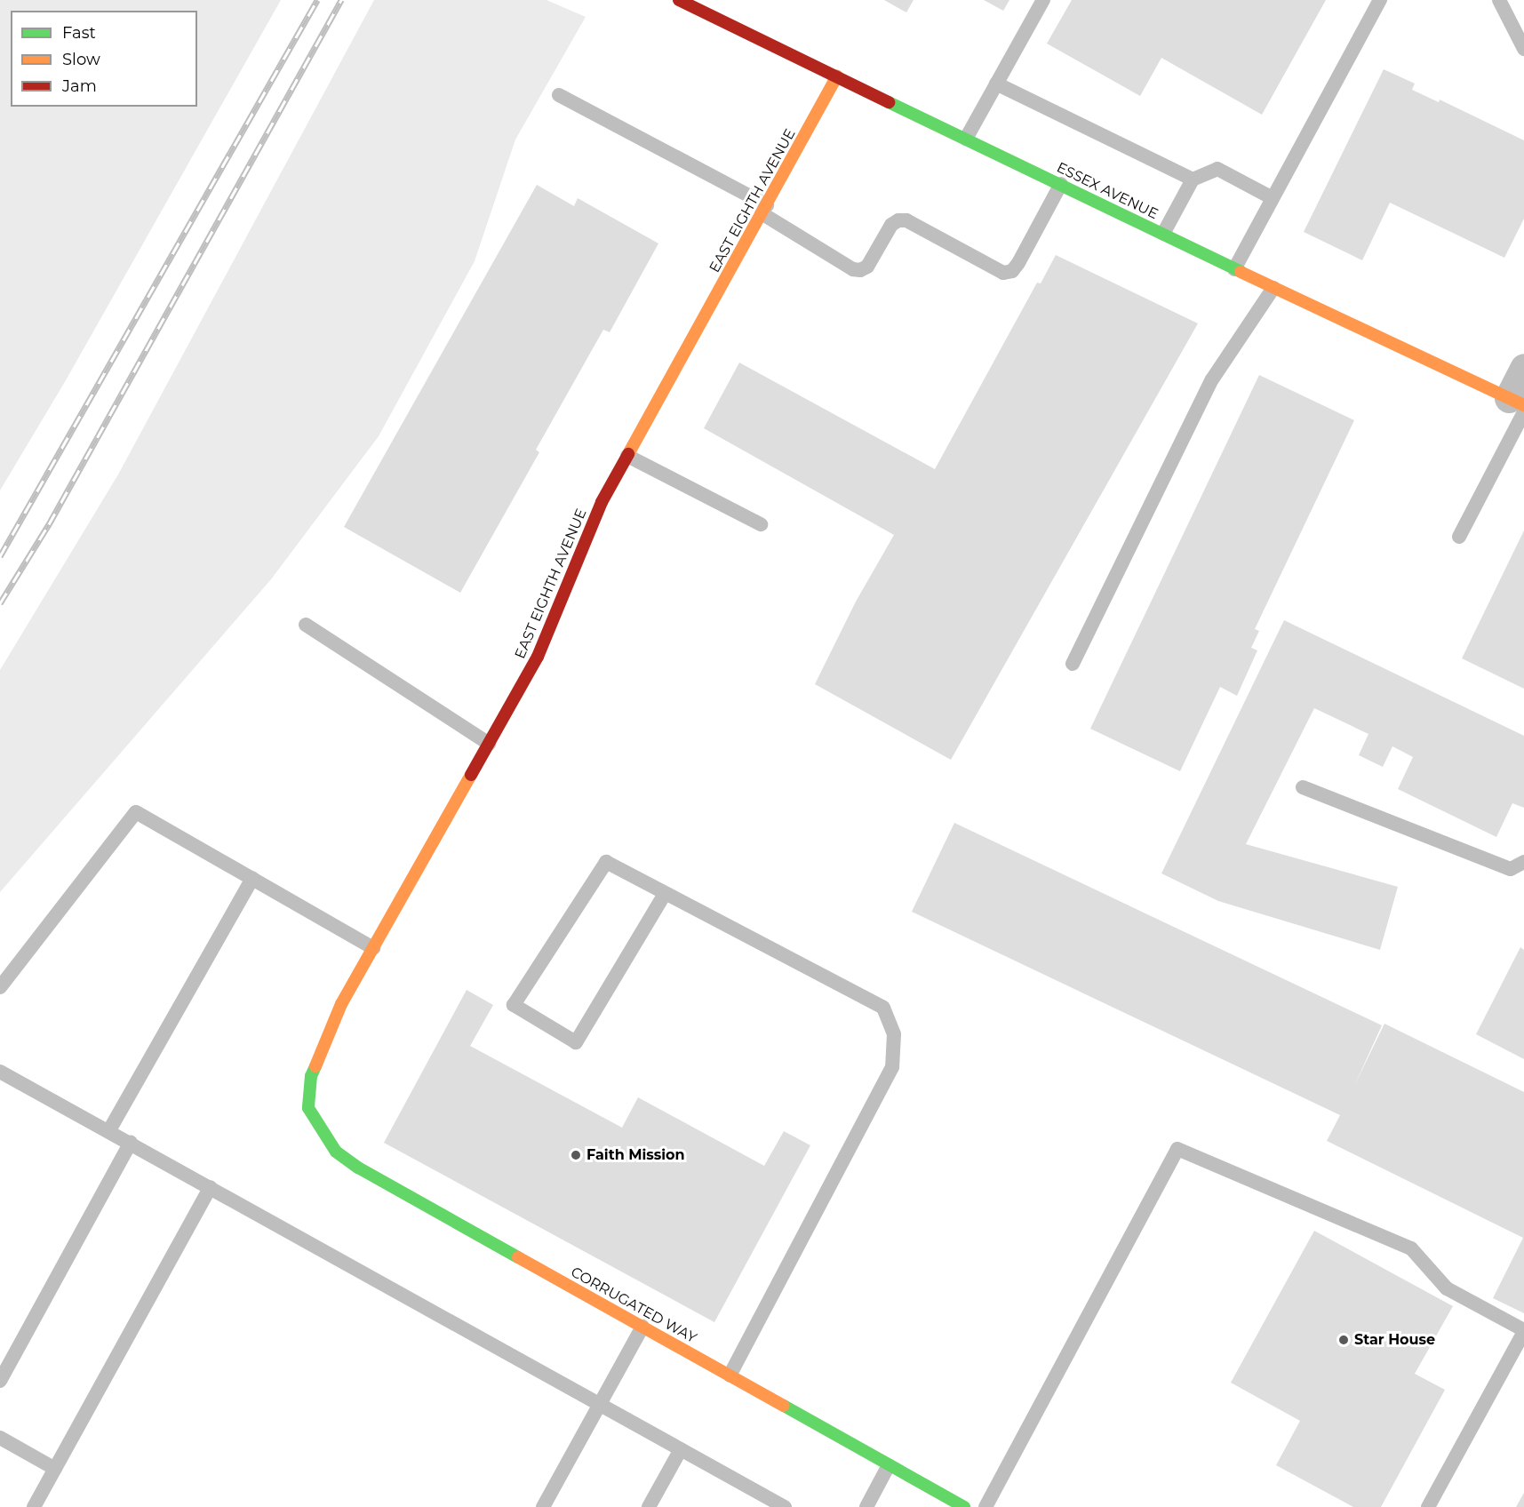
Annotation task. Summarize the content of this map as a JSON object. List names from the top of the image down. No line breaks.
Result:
{"streets":{"street":["ESSEX AVENUE","EAST EIGHTH AVENUE","CORRUGATED WAY"]},"crossings":[["ESSEX AVENUE","EAST EIGHTH AVENUE"],["EAST EIGHTH AVENUE","CORRUGATED WAY"]],"places":["Faith Mission","Star House"],"legend":["Fast","Slow","Jam"]}
